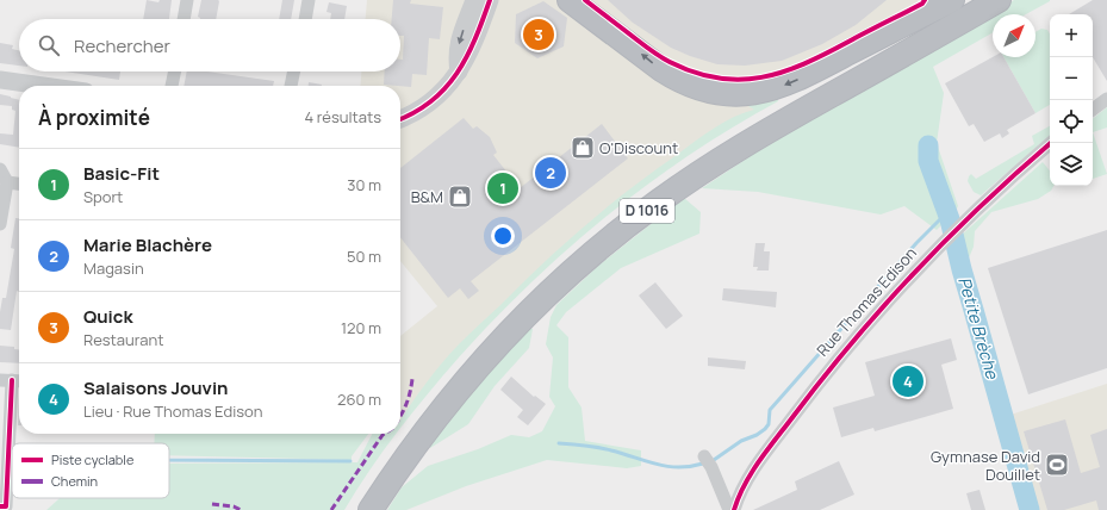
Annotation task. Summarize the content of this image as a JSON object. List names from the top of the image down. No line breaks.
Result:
{"streets":{"highway":["D 1016"],"street":["Rue Thomas Edison"]},"water":["Petite Brèche"],"places":{"shop":["O'Discount","B&M"],"sports":["Gymnase David Douillet"]},"legend":["Piste cyclable","Chemin"],"north":"top right","page":{"map_buttons":["+","−"],"pins":["3","2","1","4"],"search":"Rechercher","heading":["À proximité","4 résultats"],"list":[{"mark":"1","name":"Basic-Fit","note":"Sport","value":"30 m"},{"mark":"2","name":"Marie Blachère","note":"Magasin","value":"50 m"},{"mark":"3","name":"Quick","note":"Restaurant","value":"120 m"},{"mark":"4","name":"Salaisons Jouvin","note":"Lieu · Rue Thomas Edison","value":"260 m"}]}}
